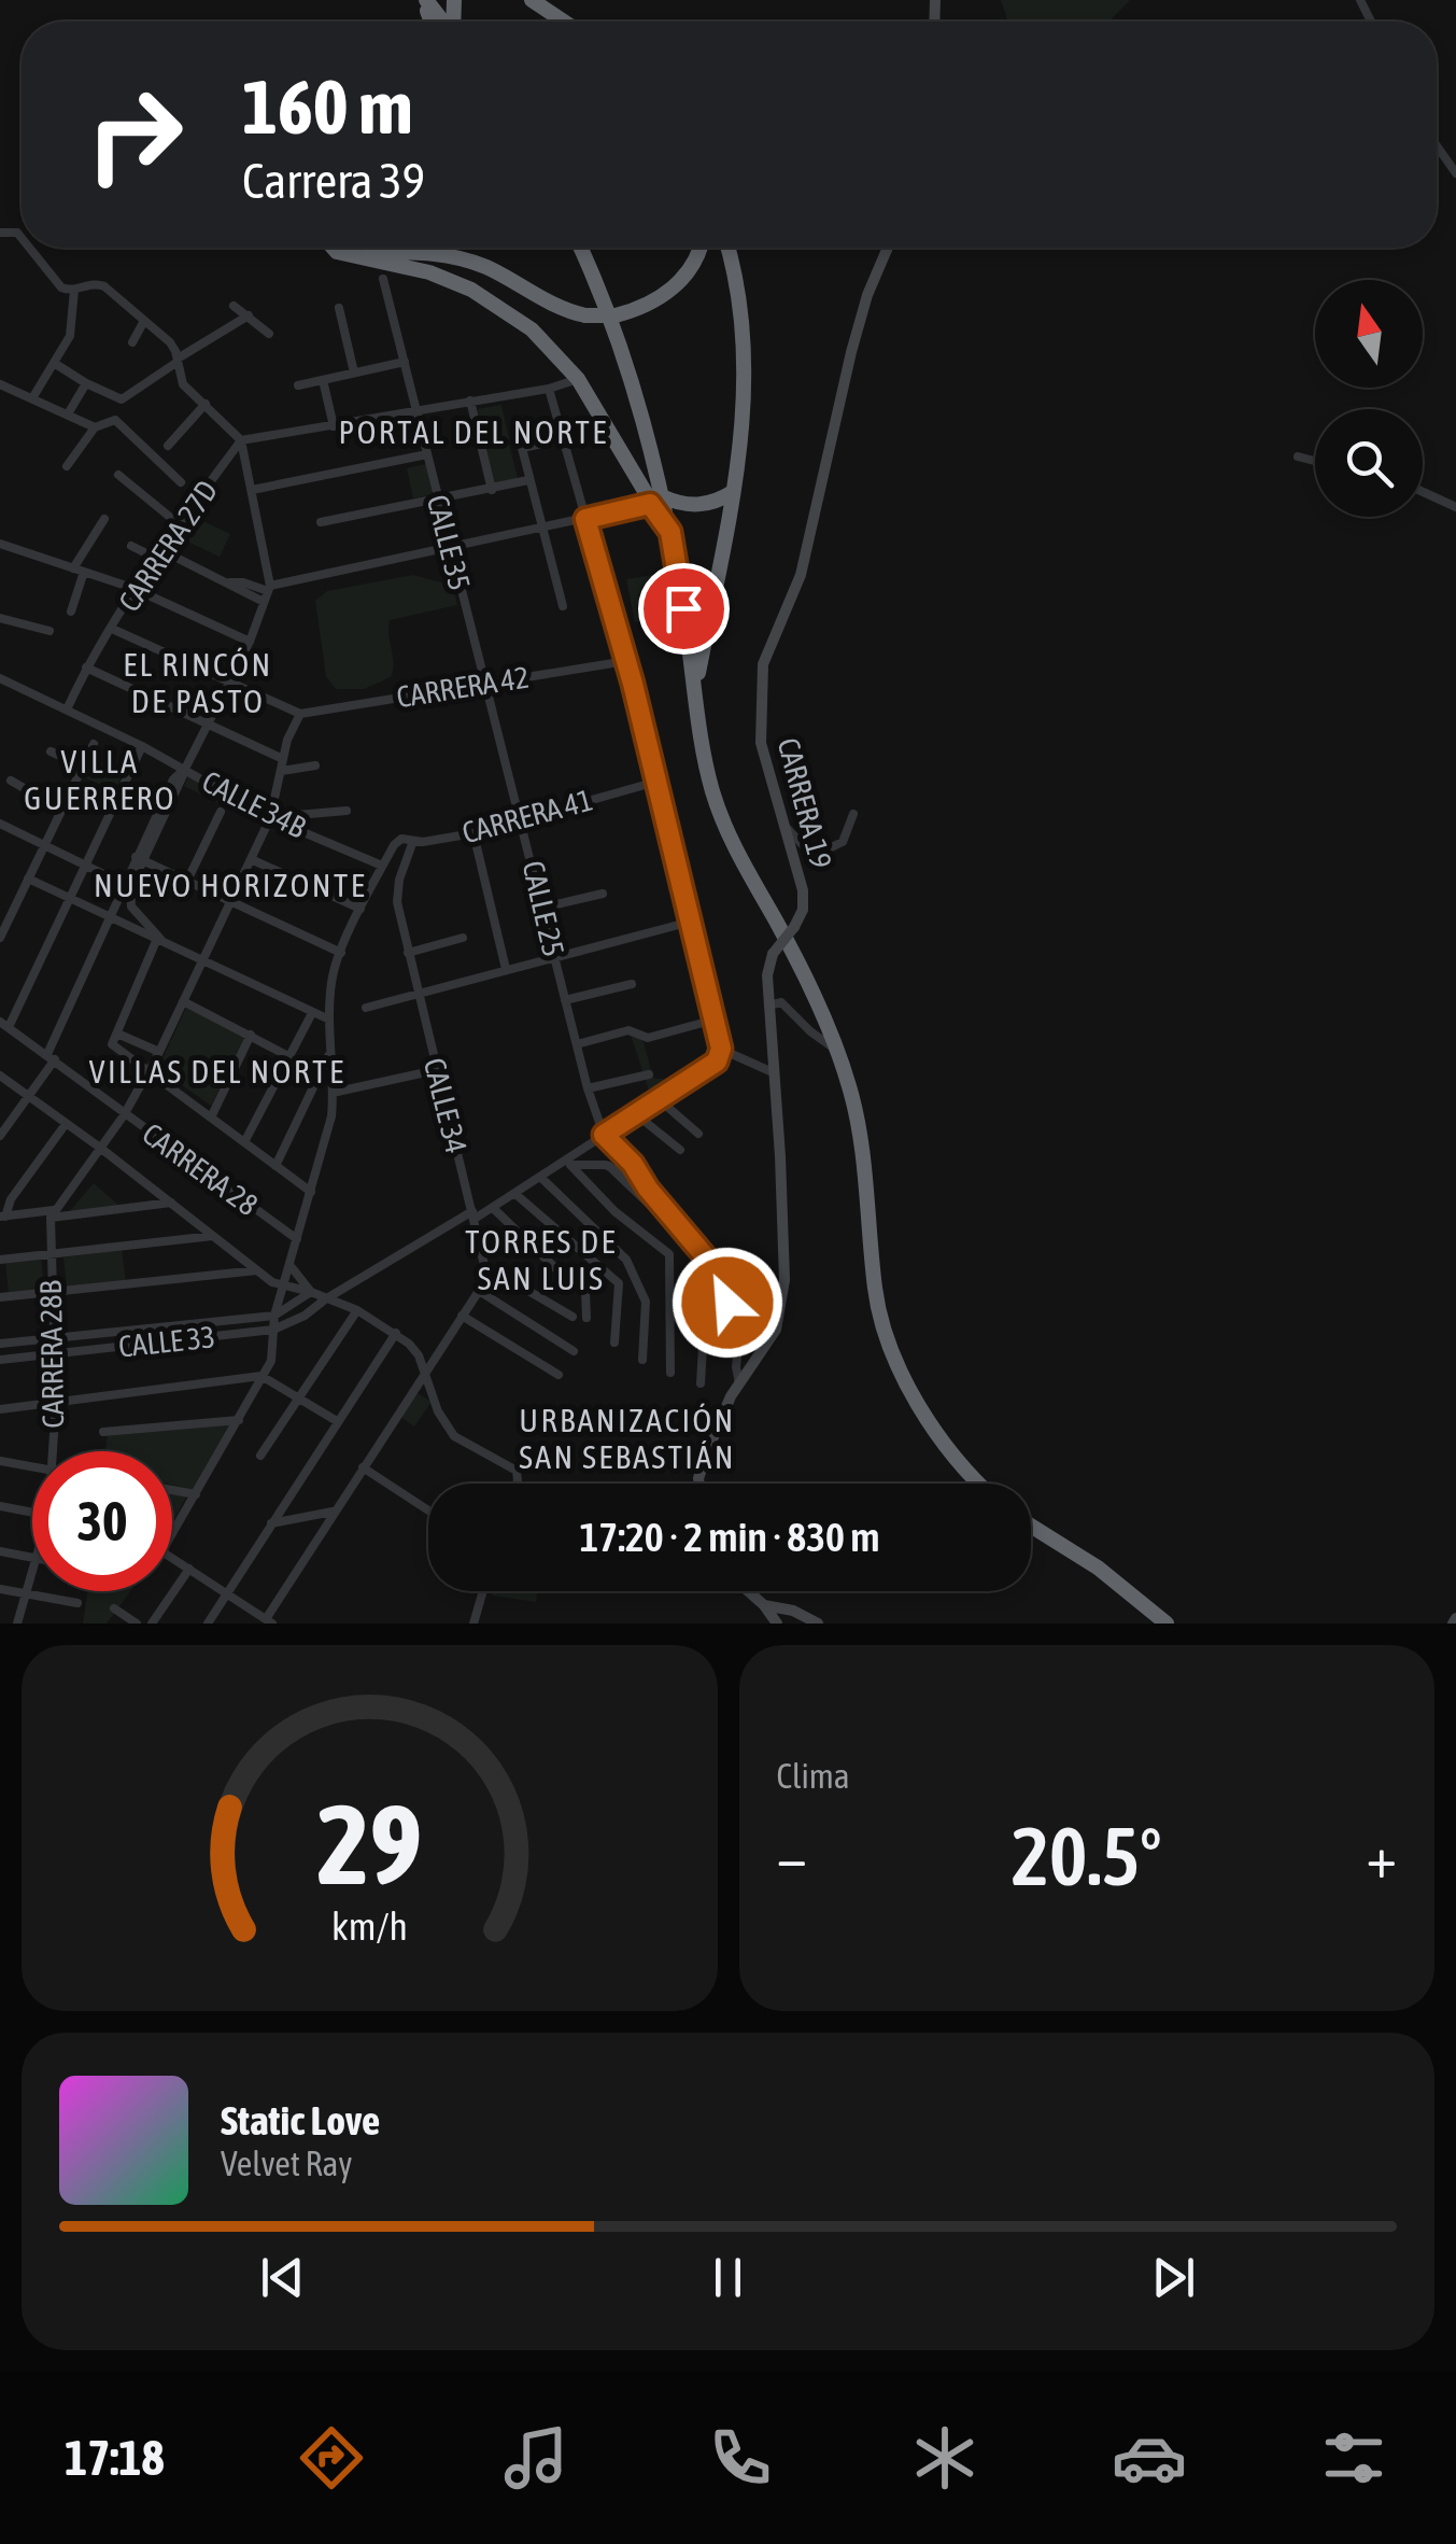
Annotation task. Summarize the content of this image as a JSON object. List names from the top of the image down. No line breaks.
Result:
{"streets":{"street":["CALLE 35","CARRERA 27D","CARRERA 42","CARRERA 19","CALLE 34B","CARRERA 41","CALLE 25","CALLE 34","CARRERA 28","CALLE 33","CARRERA 28B"]},"crossings":[["CALLE 35","CARRERA 42"],["CALLE 35","CALLE 25"],["CARRERA 27D","CALLE 34B"],["CARRERA 42","CALLE 25"],["CALLE 34B","CARRERA 41"],["CARRERA 41","CALLE 25"],["CARRERA 41","CALLE 34"],["CALLE 25","CALLE 33"],["CALLE 34","CALLE 33"],["CALLE 33","CARRERA 28B"]],"districts":["PORTAL DEL NORTE","EL RINCÓN DE PASTO","VILLA GUERRERO","NUEVO HORIZONTE","VILLAS DEL NORTE","TORRES DE SAN LUIS","URBANIZACIÓN SAN SEBASTIÁN"],"north":"top","page":{"turn":["160 m","Carrera 39"],"limit":"30","trip":"17:20 · 2 min · 830 m","tile":"Clima","heat":["−","20.5°","+"],"song":["Static Love","Velvet Ray"],"tabs":"17:18","gauge":["29","km/h"]}}
